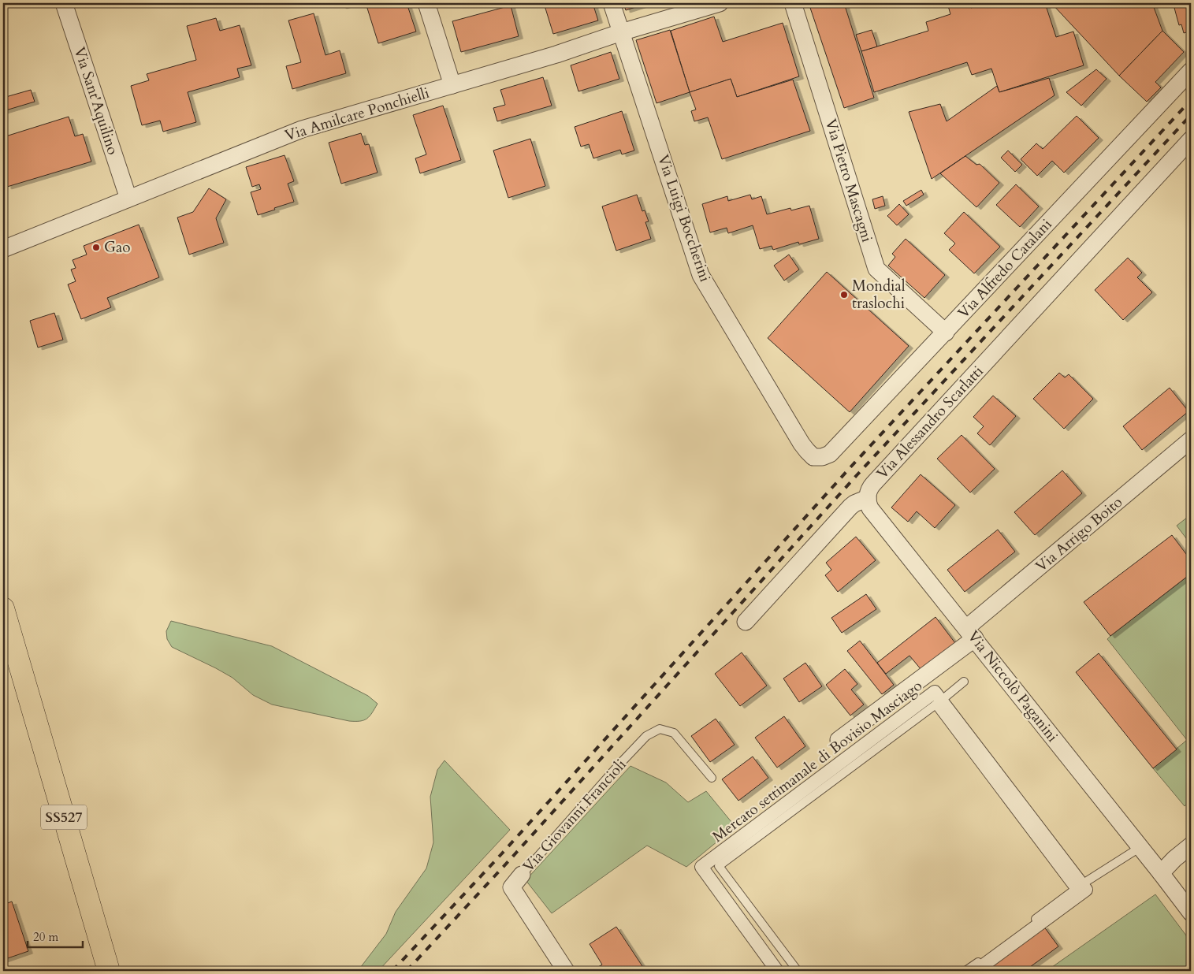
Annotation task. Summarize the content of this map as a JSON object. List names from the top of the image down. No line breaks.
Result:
{"streets":{"main road":["SS527"],"street":["Via Sant'Aquilino","Via Amilcare Ponchielli","Via Pietro Mascagni","Via Luigi Boccherini","Via Alfredo Catalani","Via Alessandro Scarlatti","Via Arrigo Boito","Via Niccolò Paganini","Mercato settimanale di Bovisio Masciago","Via Giovanni Francioli"]},"crossings":[["Via Sant'Aquilino","Via Amilcare Ponchielli"],["Via Amilcare Ponchielli","Via Luigi Boccherini"],["Via Pietro Mascagni","Via Alfredo Catalani"],["Via Luigi Boccherini","Via Alfredo Catalani"],["Via Alessandro Scarlatti","Via Niccolò Paganini"],["Via Arrigo Boito","Via Niccolò Paganini"]],"places":["Gao","Mondial traslochi"],"scale_bar":"20 m"}
